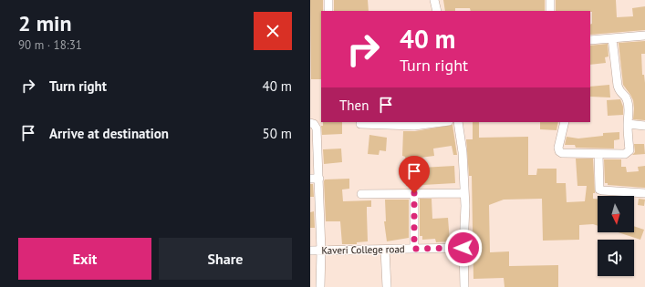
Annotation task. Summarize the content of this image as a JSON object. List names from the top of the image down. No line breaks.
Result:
{"streets":{"street":["Kaveri College road"]},"north":"bottom","page":{"heading":["2 min","90 m · 18:31"],"turn":["40 m","Turn right"],"list":[{"name":"Turn right","value":"40 m"},{"name":"Arrive at destination","value":"50 m"}],"then":"Then","buttons":["Exit","Share"]}}
